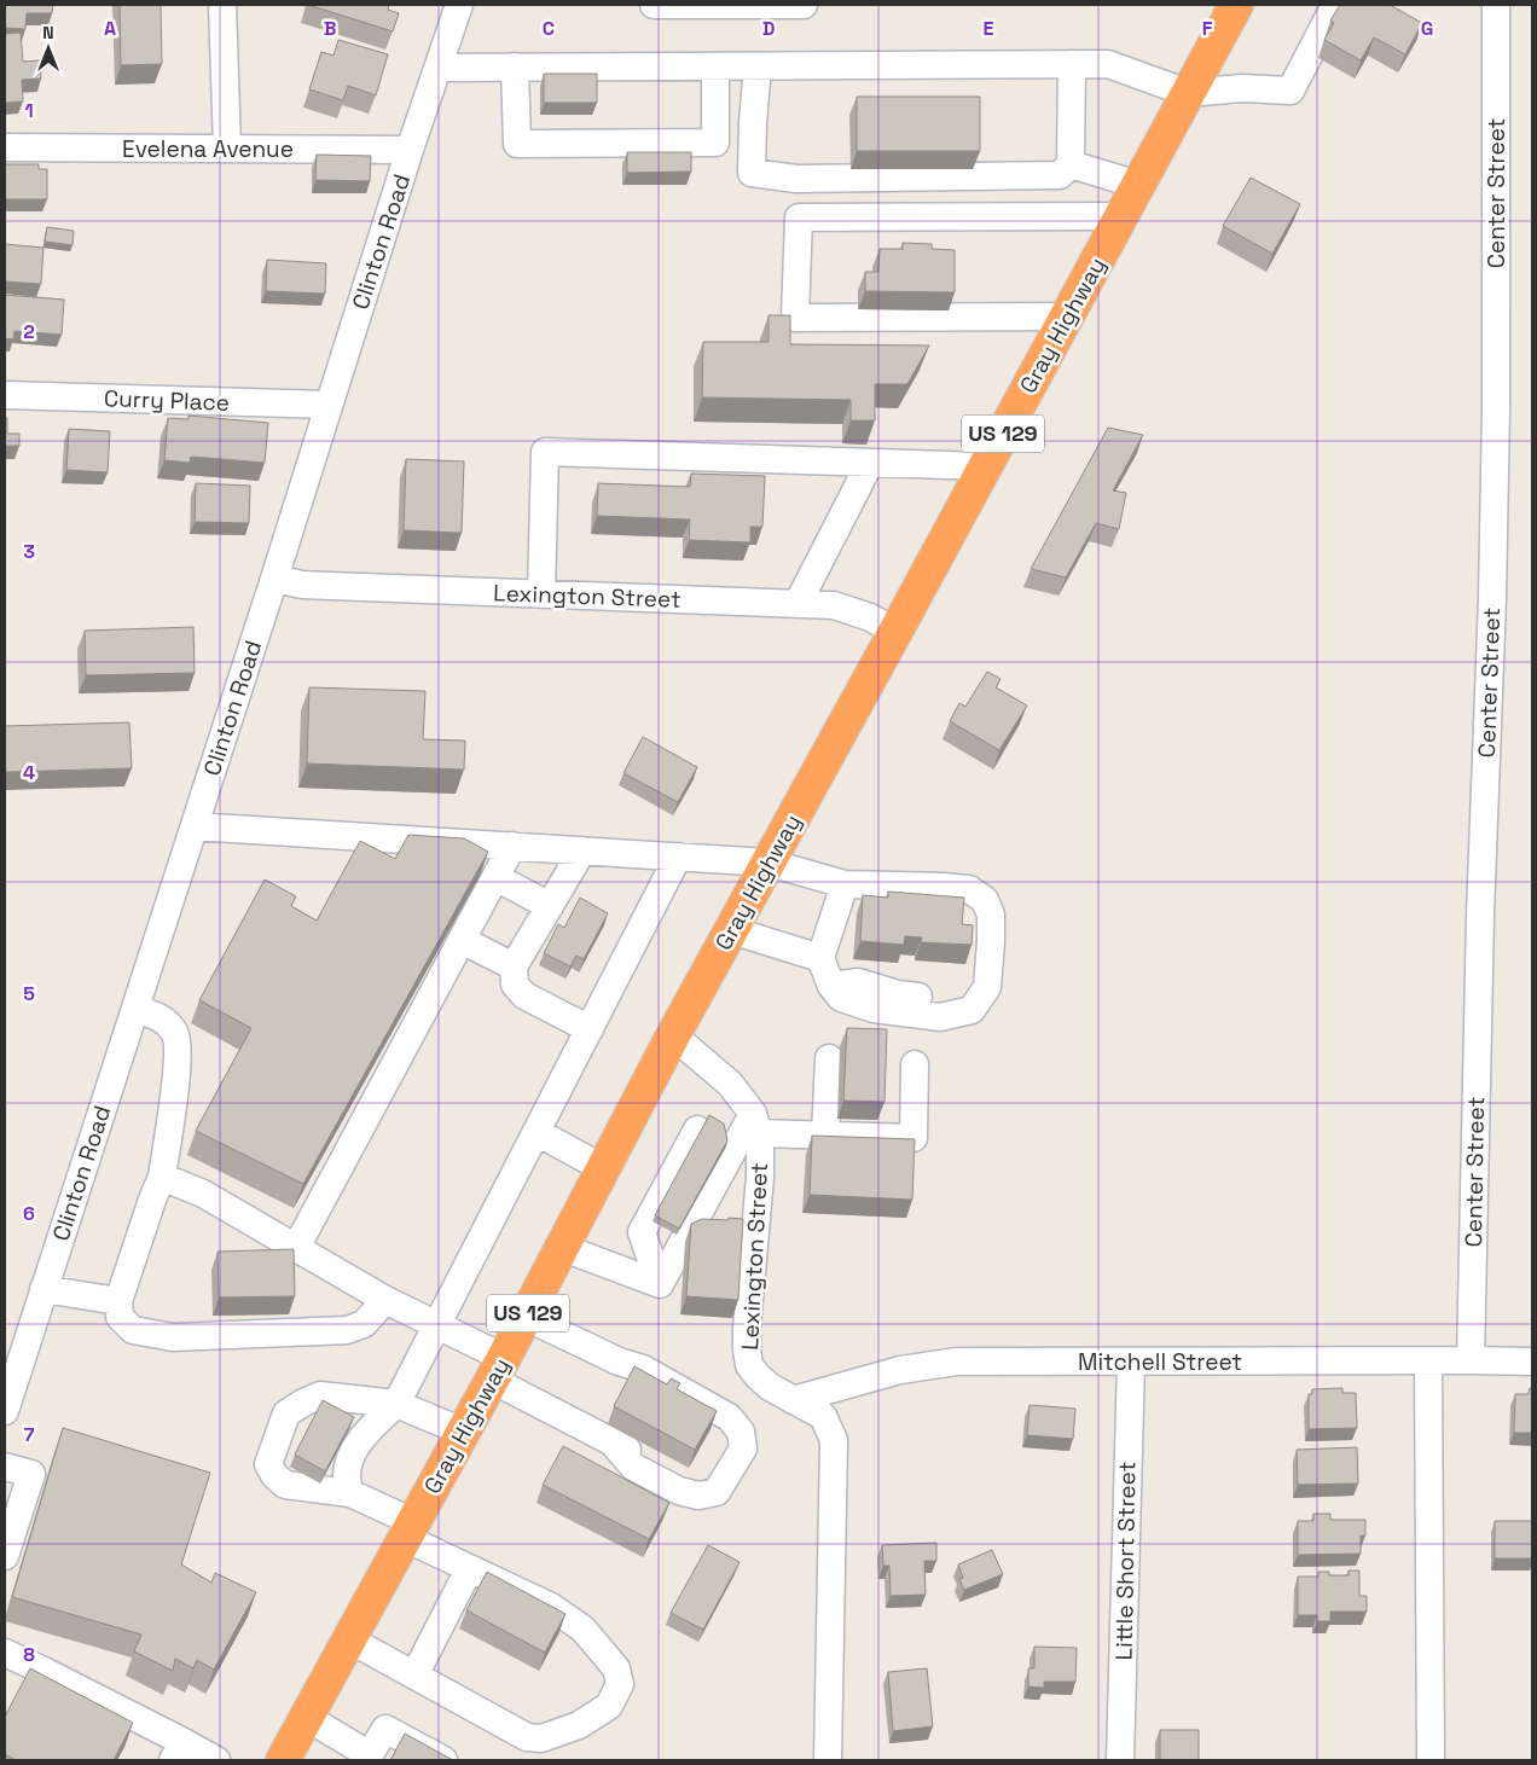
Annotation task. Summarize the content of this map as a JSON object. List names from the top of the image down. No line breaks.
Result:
{"streets":{"highway":["Gray Highway","US 129"],"street":["Evelena Avenue","Center Street","Clinton Road","Curry Place","Lexington Street","Mitchell Street","Little Short Street"]},"crossings":[["Evelena Avenue","Clinton Road"],["Center Street","Mitchell Street"],["Clinton Road","Curry Place"],["Clinton Road","Lexington Street"],["Gray Highway","Lexington Street"],["Lexington Street","Mitchell Street"],["Mitchell Street","Little Short Street"]],"north":"top","grid":{"columns":["A","B","C","D","E","F","G"],"rows":["1","2","3","4","5","6","7","8"]}}
